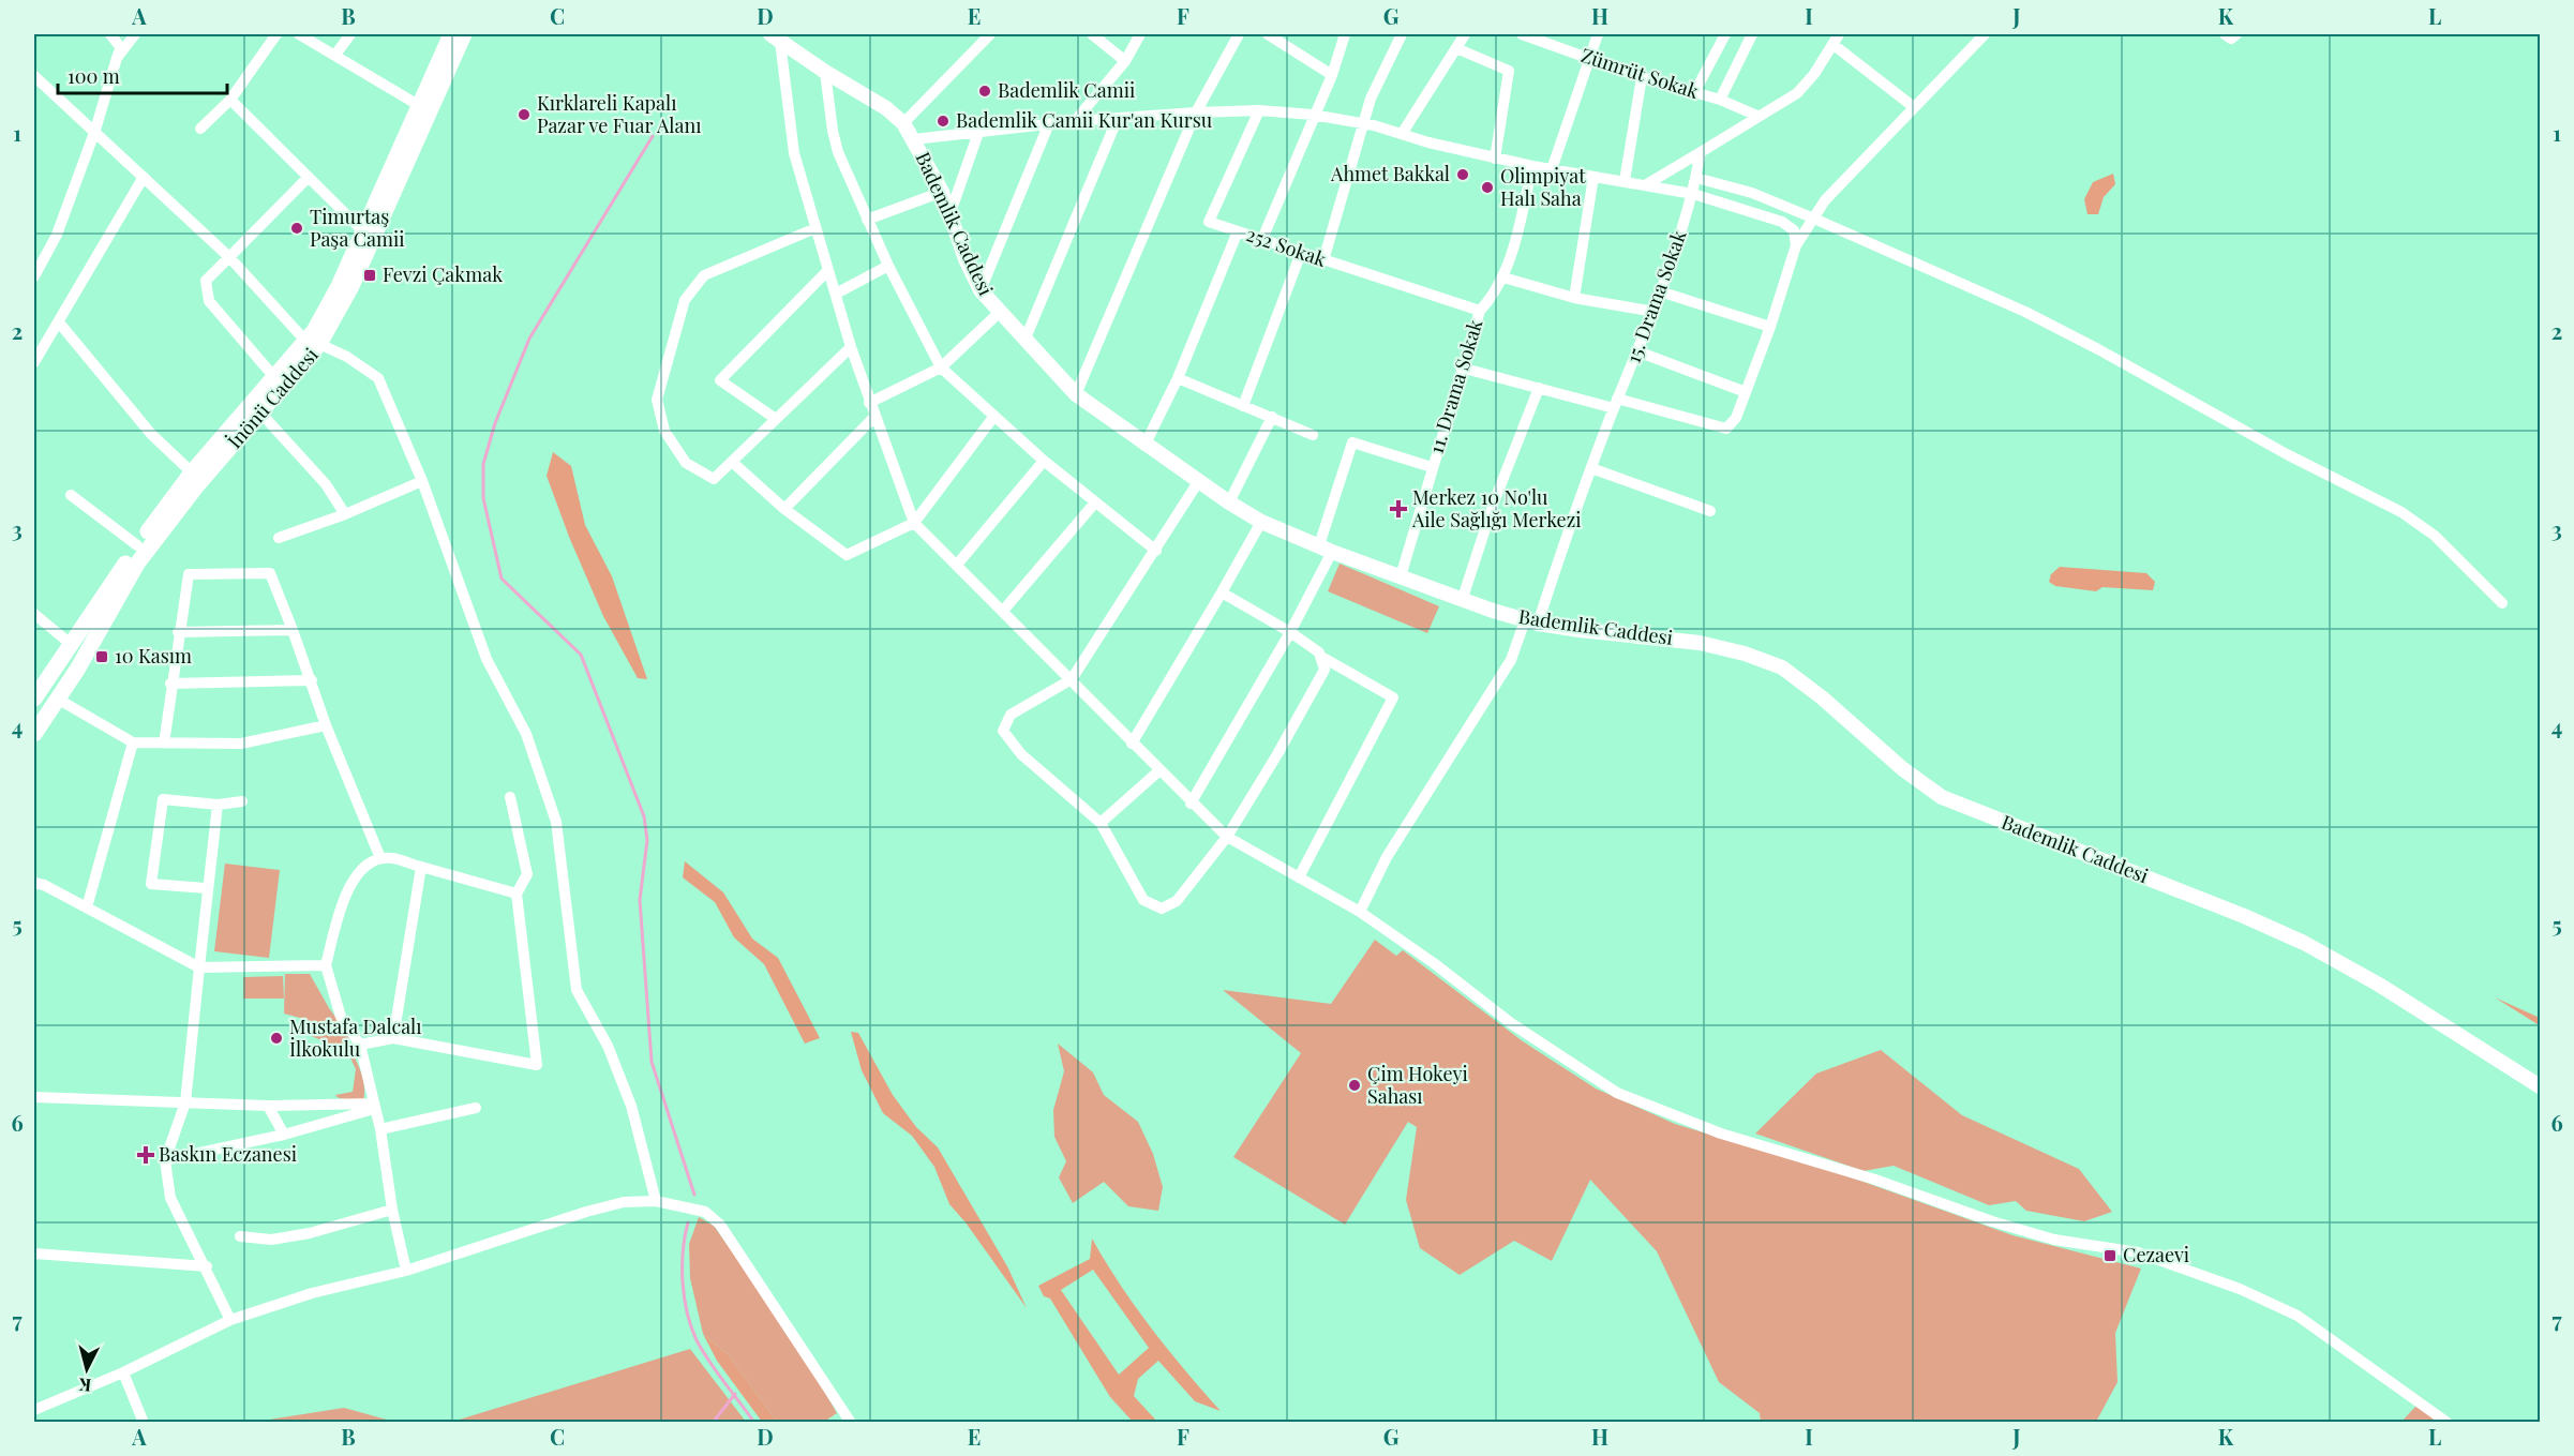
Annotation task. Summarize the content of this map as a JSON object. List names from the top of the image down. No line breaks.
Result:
{"streets":{"main road":["İnönü Caddesi"],"street":["Zümrüt Sokak","Bademlik Caddesi","252 Sokak","15. Drama Sokak","11. Drama Sokak"]},"crossings":[["Bademlik Caddesi","15. Drama Sokak"],["Bademlik Caddesi","11. Drama Sokak"],["252 Sokak","11. Drama Sokak"]],"places":{"other":["Bademlik Camii","Kırklareli Kapalı Pazar ve Fuar Alanı","Bademlik Camii Kur'an Kursu","Ahmet Bakkal","Olimpiyat Halı Saha","Timurtaş Paşa Camii","Mustafa Dalcalı İlkokulu","Çim Hokeyi Sahası"],"transit":["Fevzi Çakmak","10 Kasım","Cezaevi"],"health":["Merkez 10 No'lu Aile Sağlığı Merkezi","Baskın Eczanesi"]},"scale_bar":"100 m","north":"bottom","grid":{"columns":["A","B","C","D","E","F","G","H","I","J","K","L"],"rows":["1","2","3","4","5","6","7"]}}
